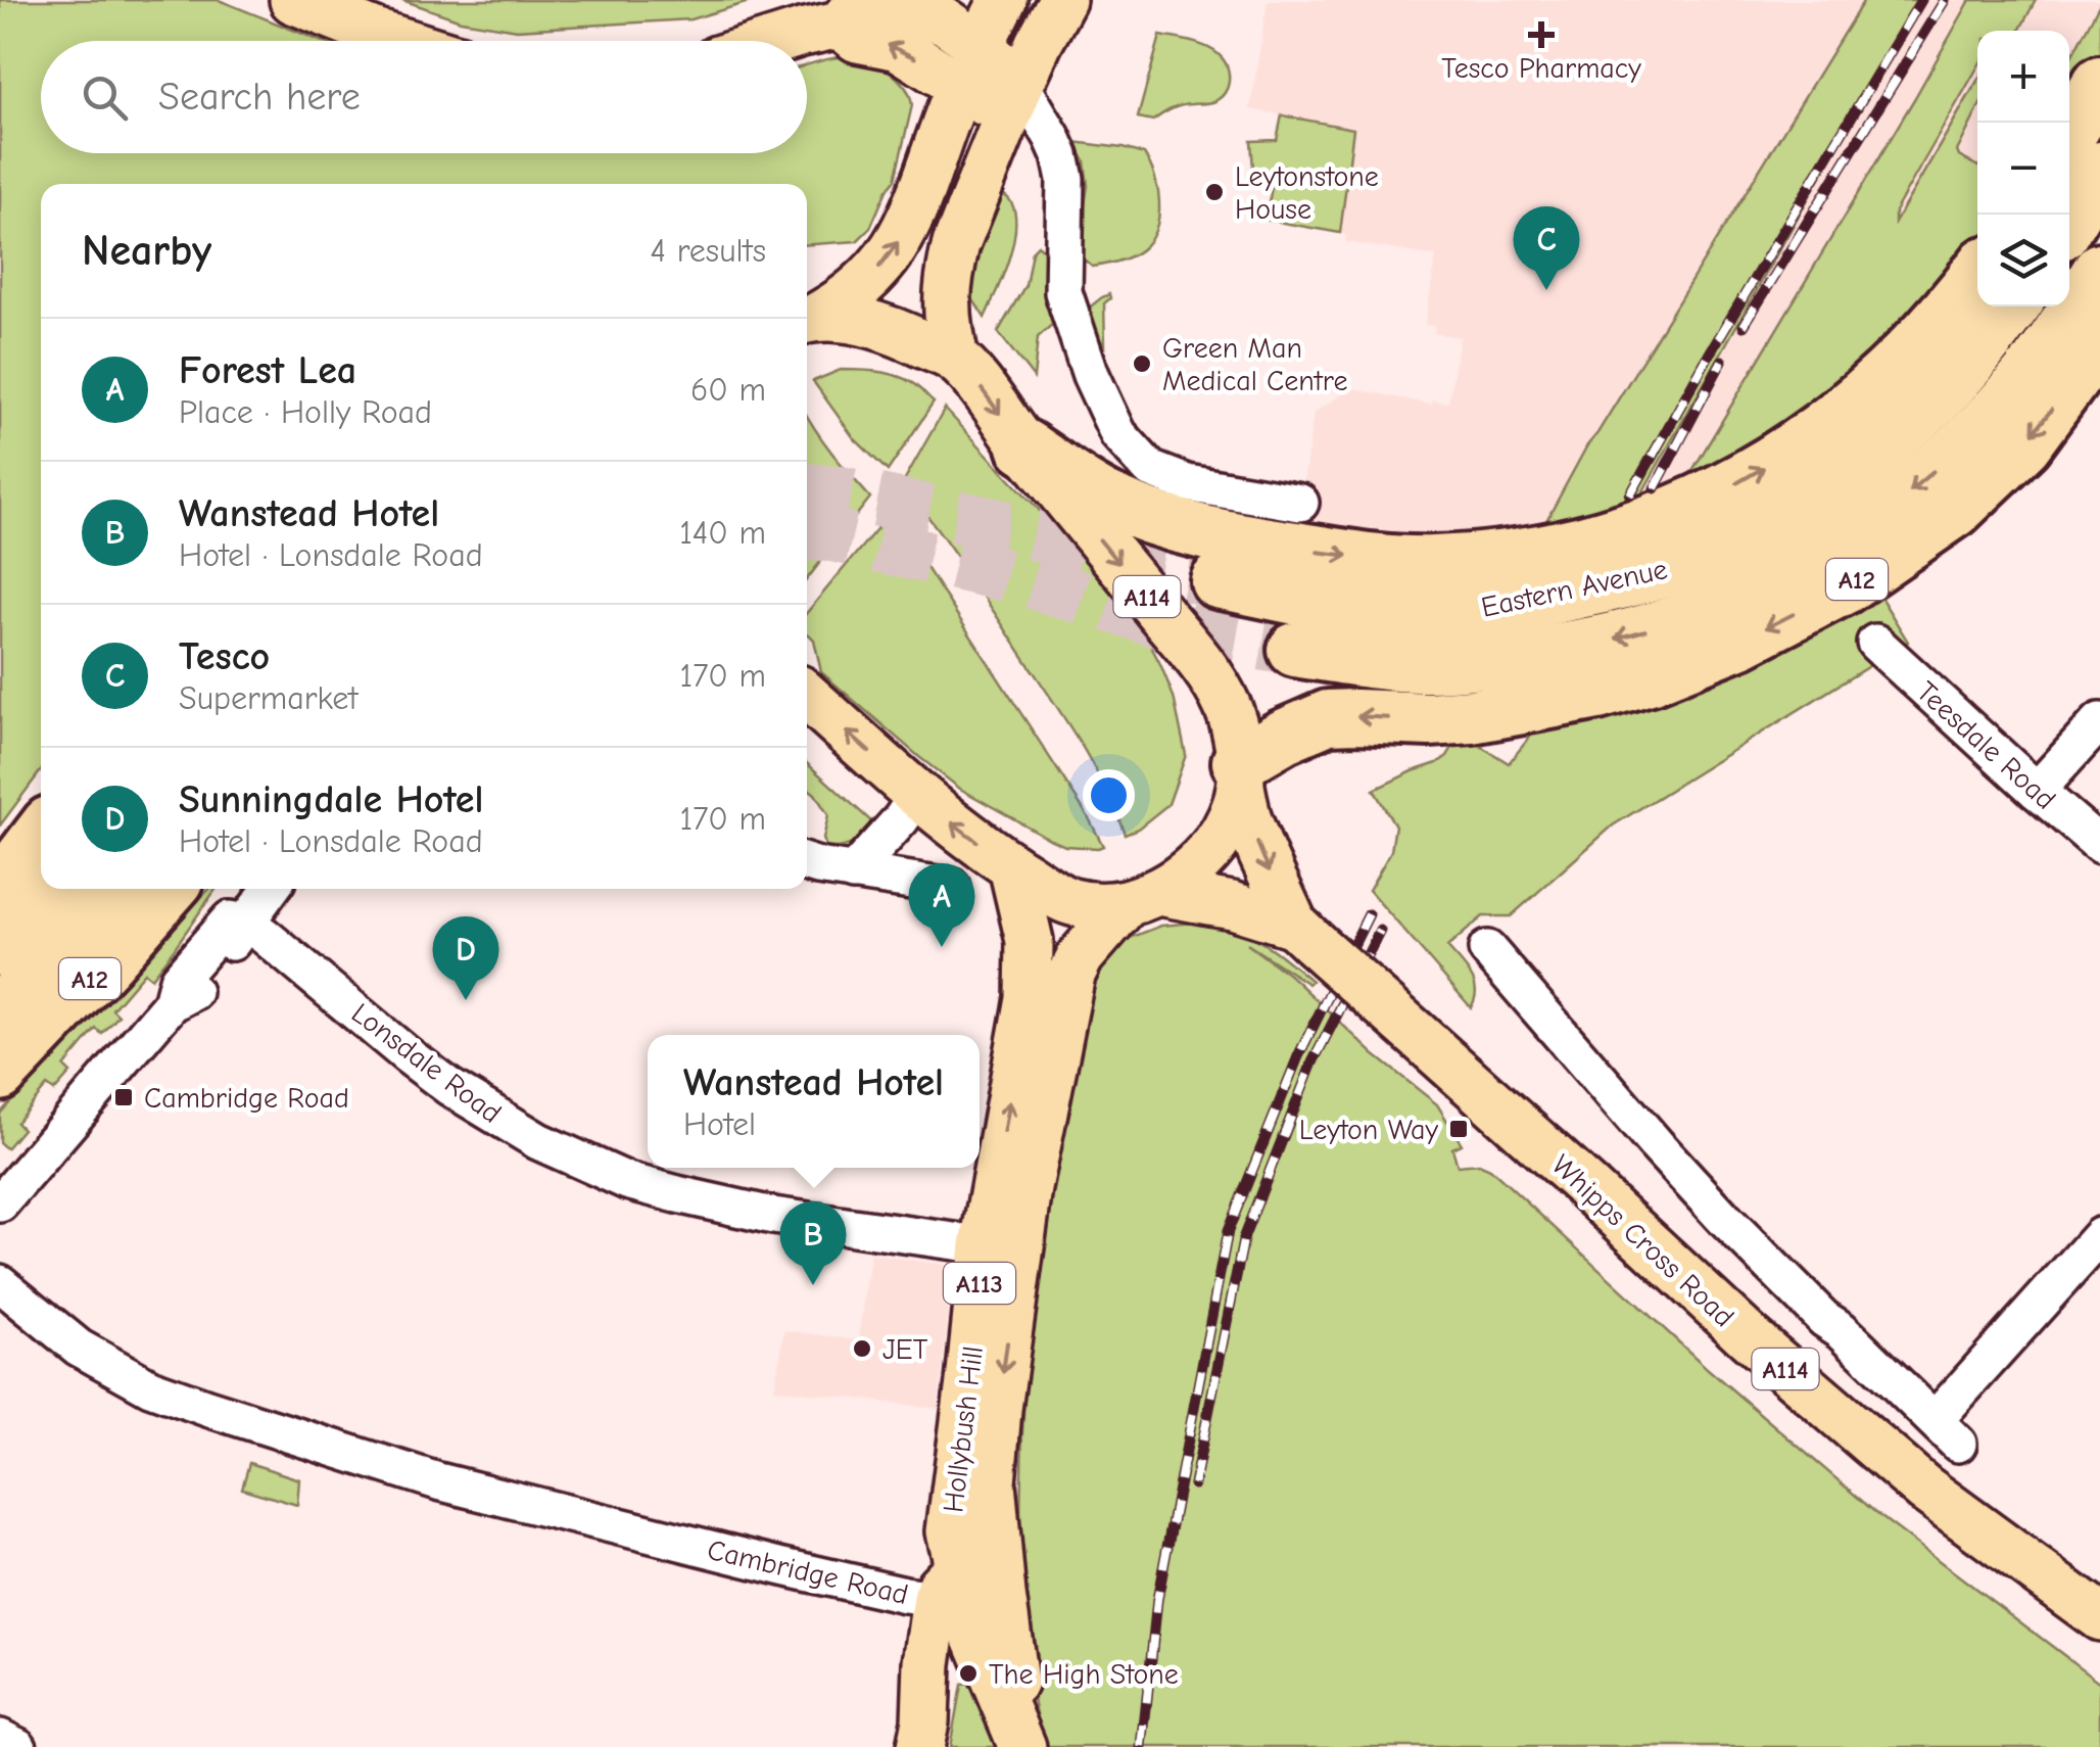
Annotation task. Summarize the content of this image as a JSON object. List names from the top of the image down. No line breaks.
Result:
{"streets":{"highway":["A12","Eastern Avenue"],"main road":["A114","Whipps Cross Road","A113","Hollybush Hill"],"street":["Teesdale Road","Lonsdale Road","Cambridge Road"]},"crossings":[["A12","A114"],["A12","Whipps Cross Road"],["A12","Hollybush Hill"],["A114","Whipps Cross Road"],["A114","Hollybush Hill"],["Lonsdale Road","Hollybush Hill"],["Whipps Cross Road","Hollybush Hill"],["A113","Hollybush Hill"],["A113","Cambridge Road"],["Hollybush Hill","Cambridge Road"]],"places":{"health":["Tesco Pharmacy"],"other":["Leytonstone House","Green Man Medical Centre","JET","The High Stone"],"transit":["Cambridge Road","Leyton Way"]},"page":{"map_buttons":["+","−"],"search":"Search here","heading":["Nearby","4 results"],"pins":["C","A","D","B"],"list":[{"mark":"A","name":"Forest Lea","note":"Place · Holly Road","value":"60 m"},{"mark":"B","name":"Wanstead Hotel","note":"Hotel · Lonsdale Road","value":"140 m"},{"mark":"C","name":"Tesco","note":"Supermarket","value":"170 m"},{"mark":"D","name":"Sunningdale Hotel","note":"Hotel · Lonsdale Road","value":"170 m"}],"popup":["Wanstead Hotel","Hotel"]}}
